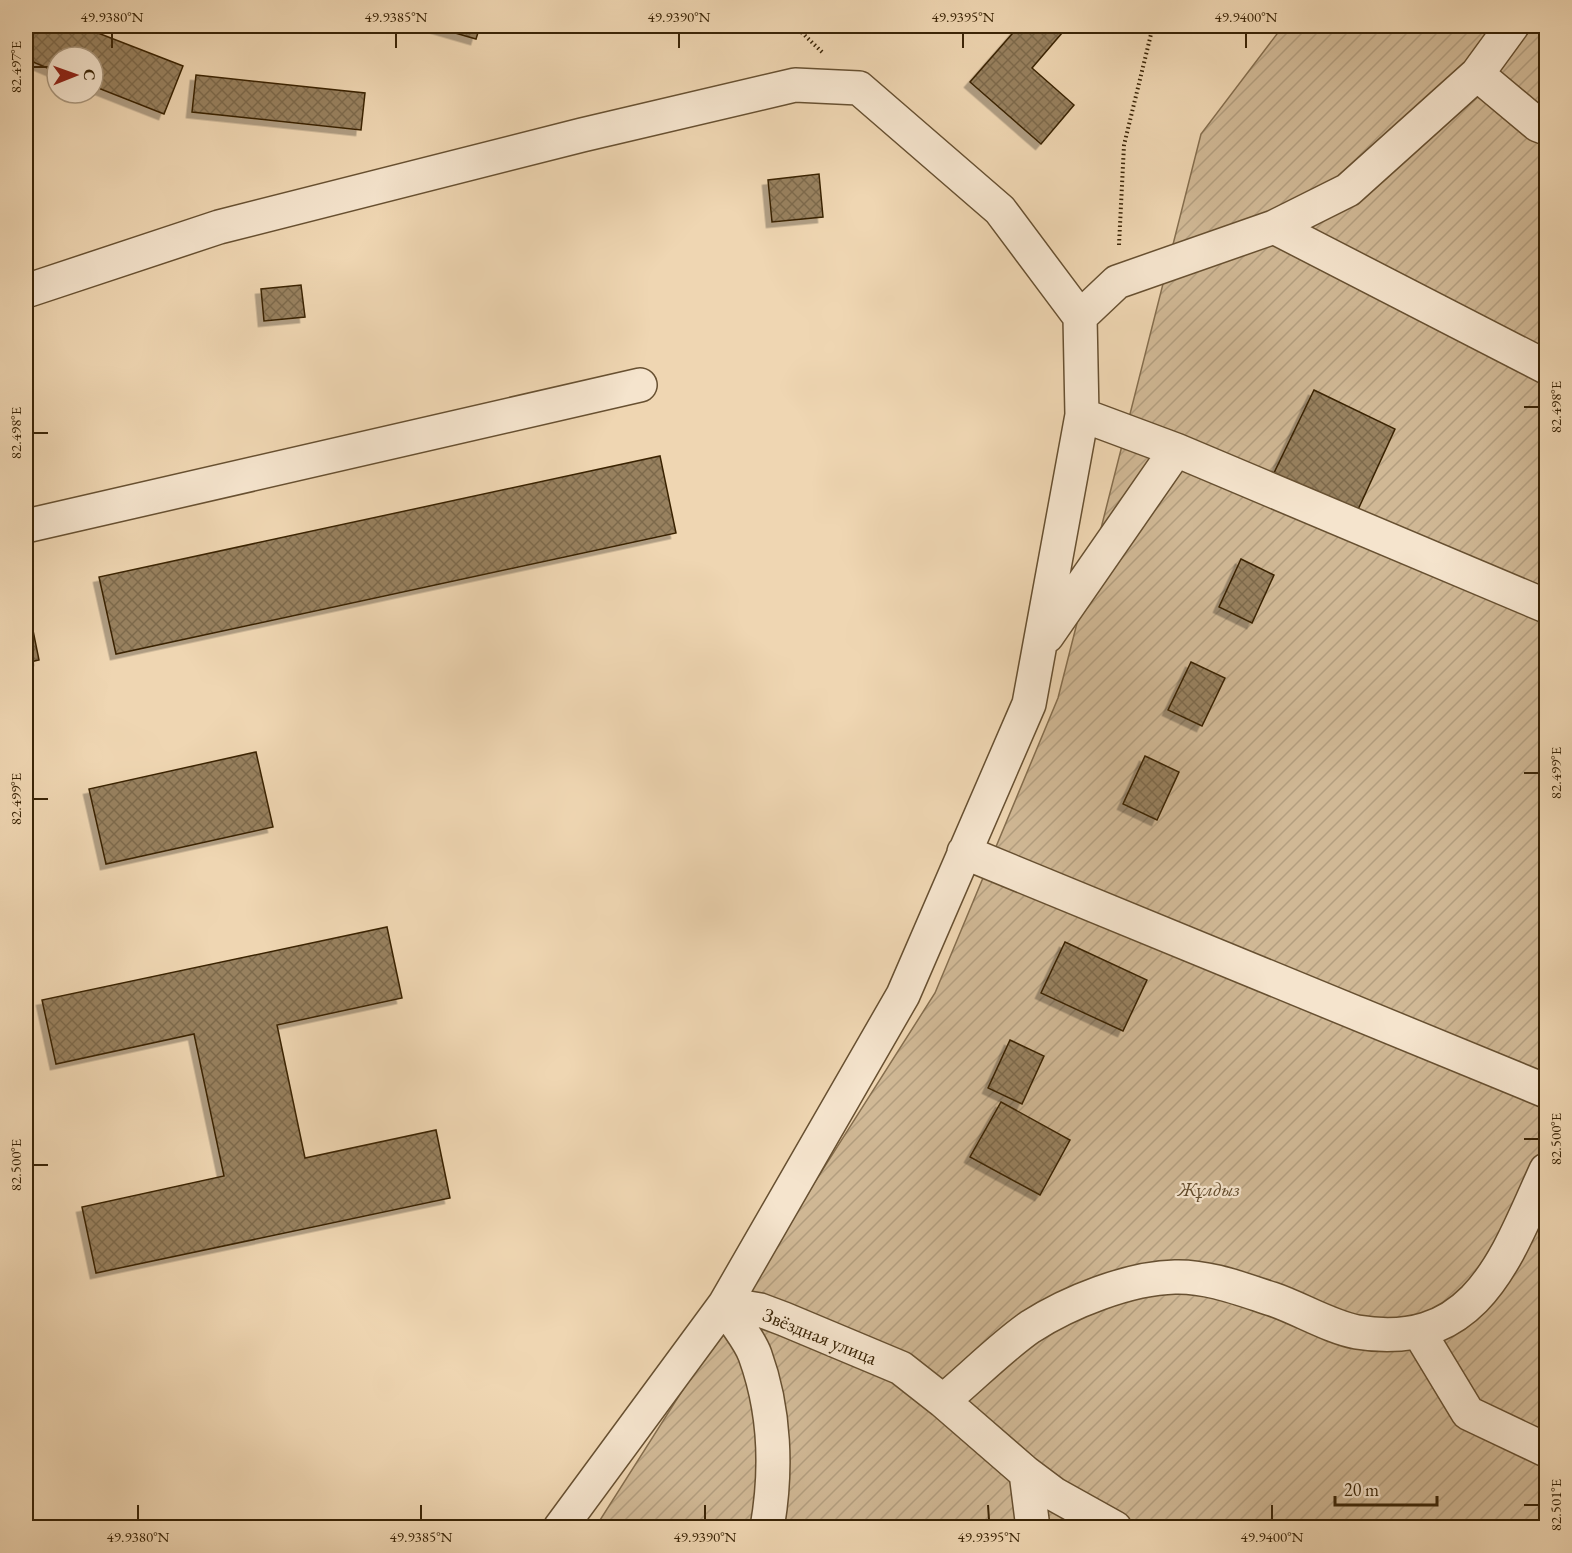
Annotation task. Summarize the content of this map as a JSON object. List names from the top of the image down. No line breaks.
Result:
{"streets":{"street":["Звёздная улица"]},"parks":["Жұлдыз"],"scale_bar":"20 m","north":"right","coordinates":["49.9380°N","49.9385°N","49.9390°N","49.9395°N","49.9400°N","82.497°E","82.498°E","82.499°E","82.500°E","82.501°E"]}
